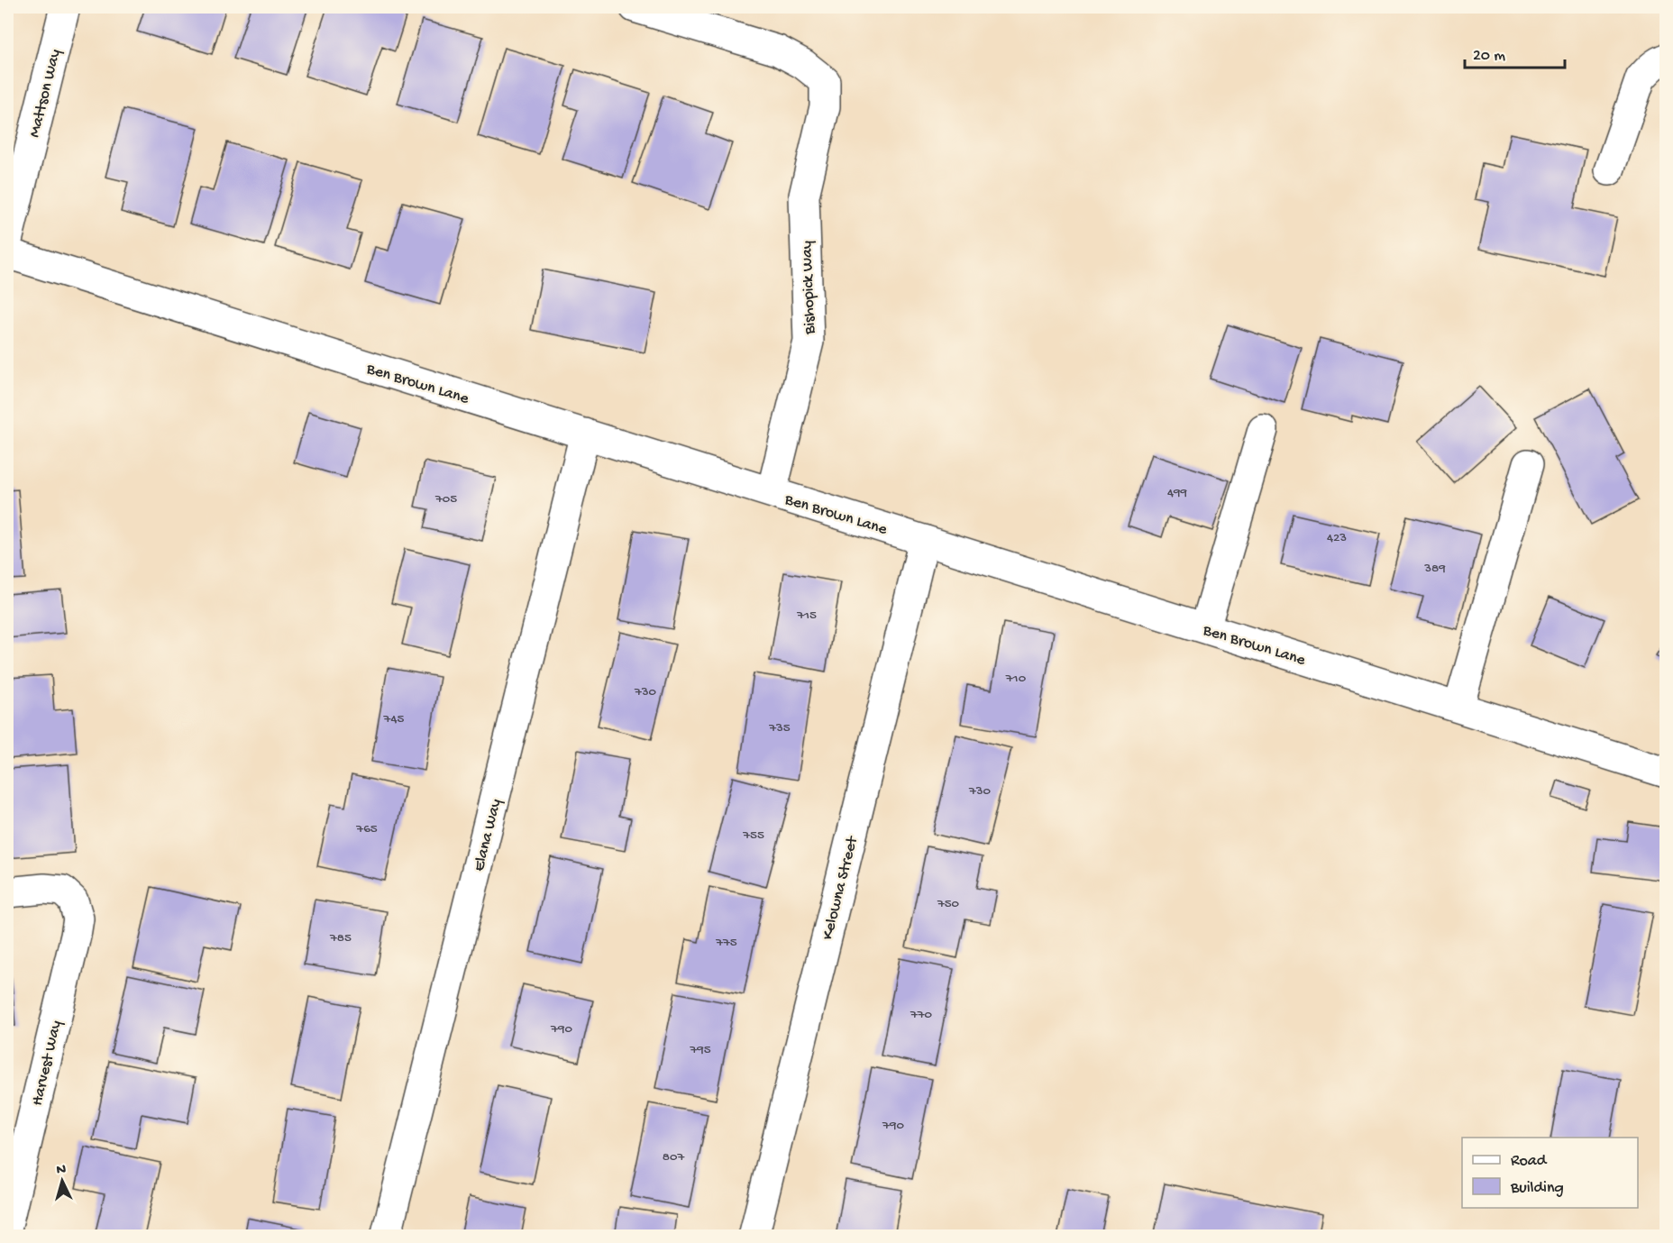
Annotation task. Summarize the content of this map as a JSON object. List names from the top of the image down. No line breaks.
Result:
{"streets":{"street":["Mattson Way","Bishopick Way","Ben Brown Lane","Elana Way","Kelowna Street","Harvest Way"]},"crossings":[["Bishopick Way","Ben Brown Lane"],["Ben Brown Lane","Elana Way"],["Ben Brown Lane","Kelowna Street"]],"house_numbers":["499","705","423","389","715","710","730","745","735","730","765","755","750","785","775","770","790","795","790","807"],"legend":["Road","Building"],"scale_bar":"20 m","north":"top"}
